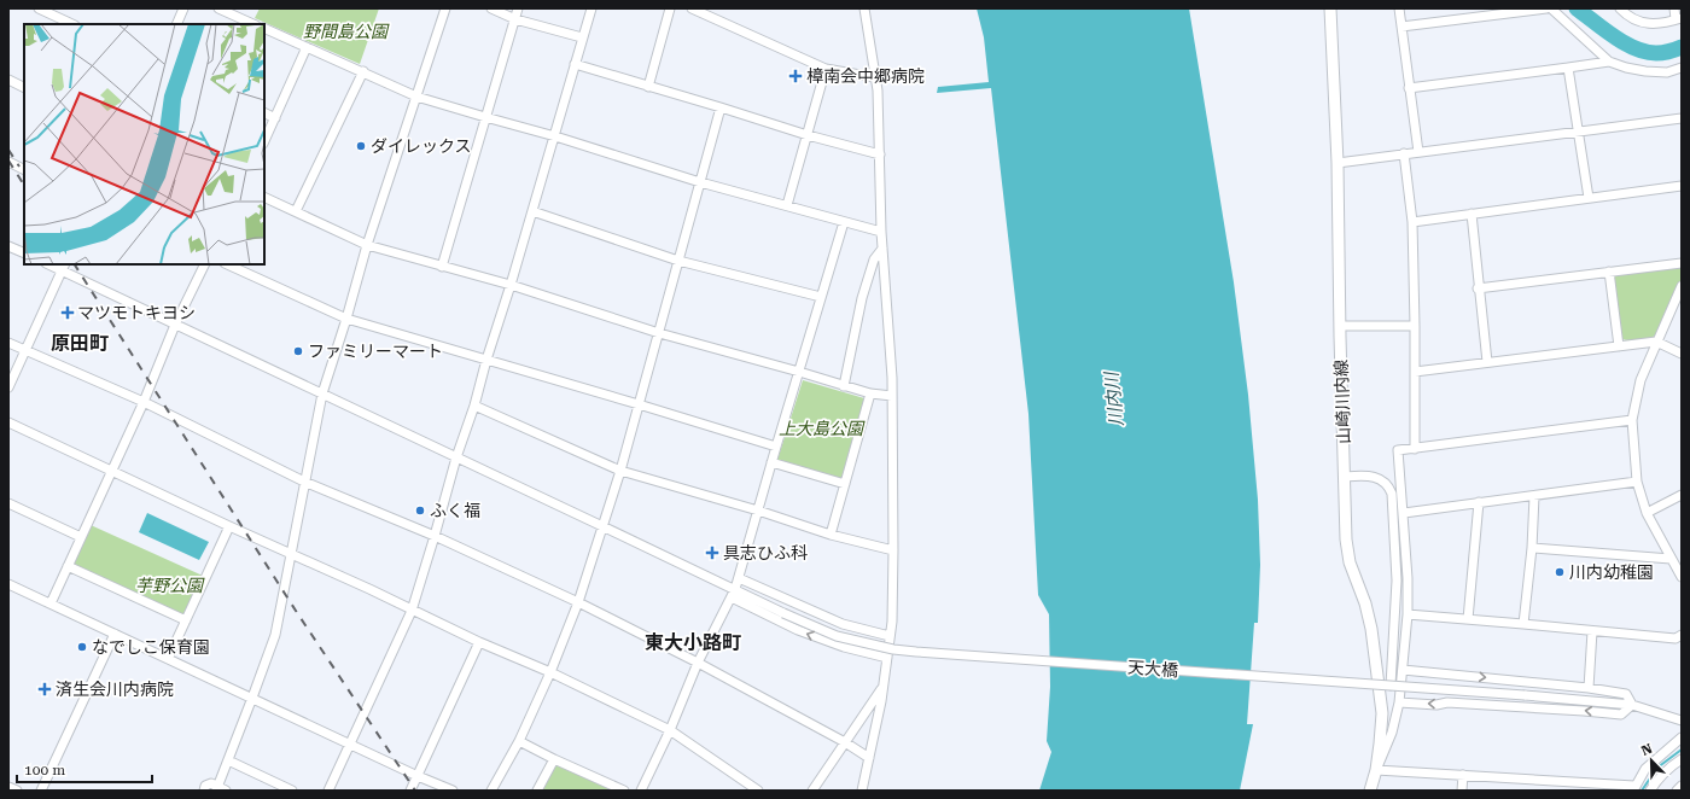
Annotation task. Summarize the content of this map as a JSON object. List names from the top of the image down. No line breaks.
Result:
{"streets":{"main road":["山崎川内線"],"street":["天大橋"]},"districts":["原田町","東大小路町"],"water":["川内川"],"parks":["野間島公園","上大島公園","芋野公園"],"places":{"health":["樟南会中郷病院","マツモトキヨシ","具志ひふ科","済生会川内病院"],"other":["ダイレックス","ファミリーマート","ふく福","川内幼稚園","なでしこ保育園"]},"scale_bar":"100 m","north":"top left"}
